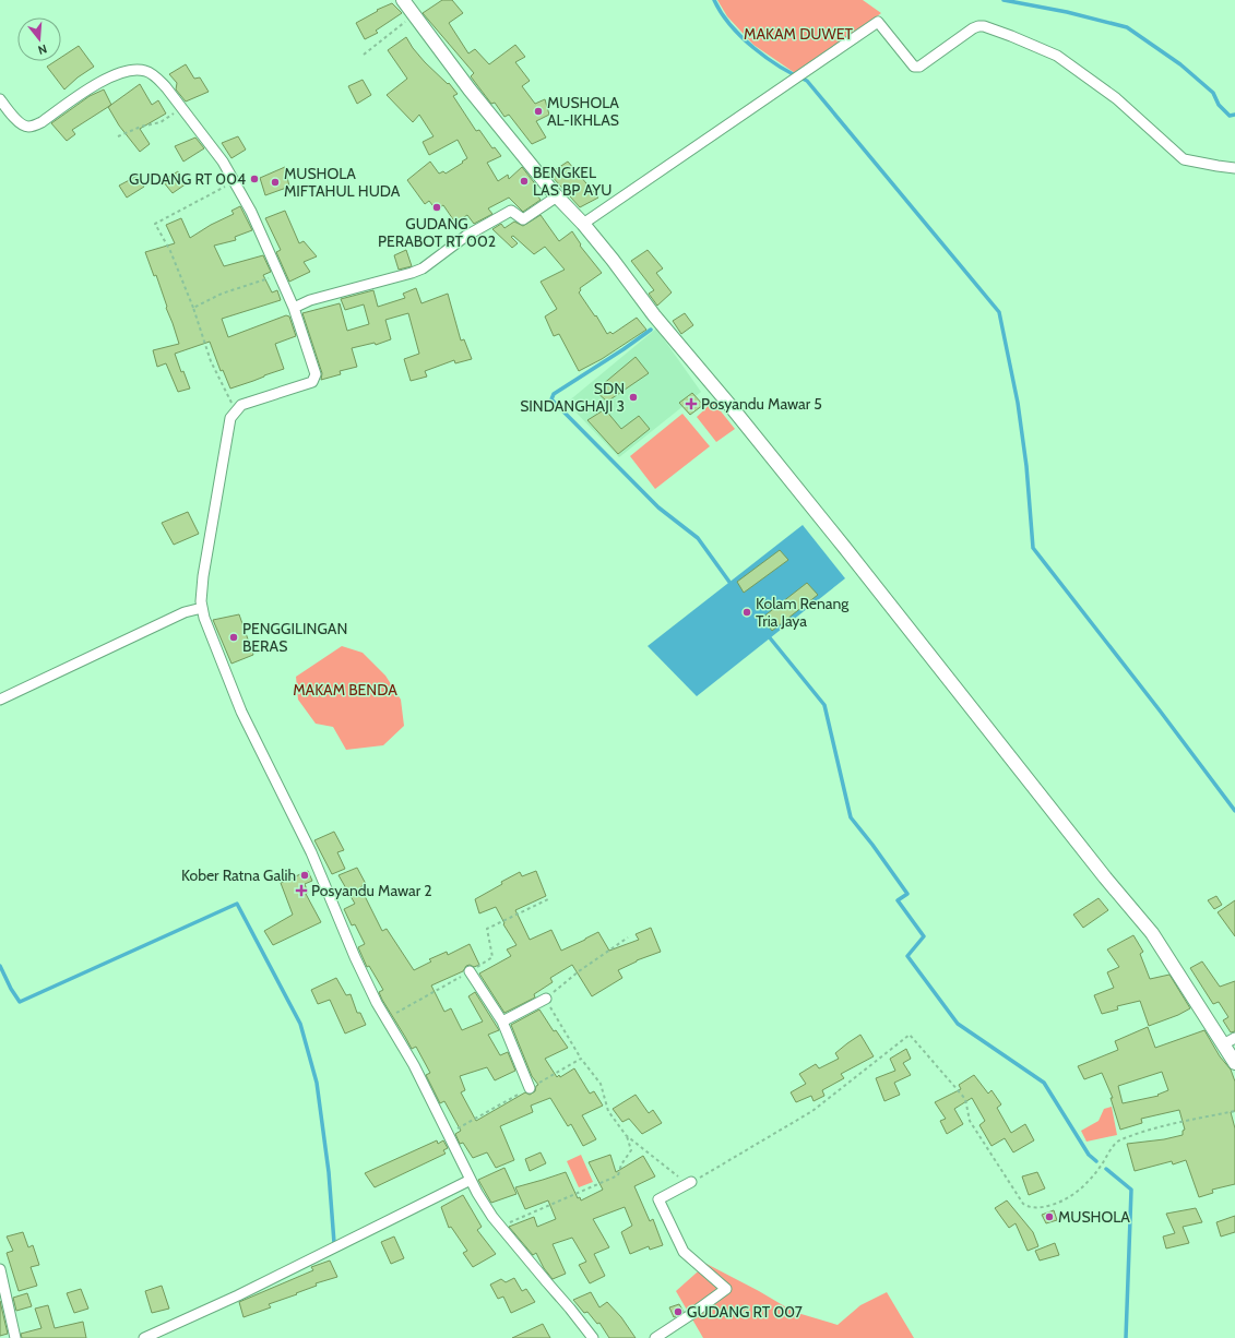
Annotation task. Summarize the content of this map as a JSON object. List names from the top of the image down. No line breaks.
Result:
{"parks":["MAKAM DUWET","MAKAM BENDA"],"places":{"other":["MUSHOLA AL-IKHLAS","GUDANG RT 004","BENGKEL LAS BP AYU","MUSHOLA MIFTAHUL HUDA","GUDANG PERABOT RT 002","SDN SINDANGHAJI 3","Kolam Renang Tria Jaya","PENGGILINGAN BERAS","Kober Ratna Galih","MUSHOLA","GUDANG RT 007"],"health":["Posyandu Mawar 5","Posyandu Mawar 2"]},"north":"bottom"}
